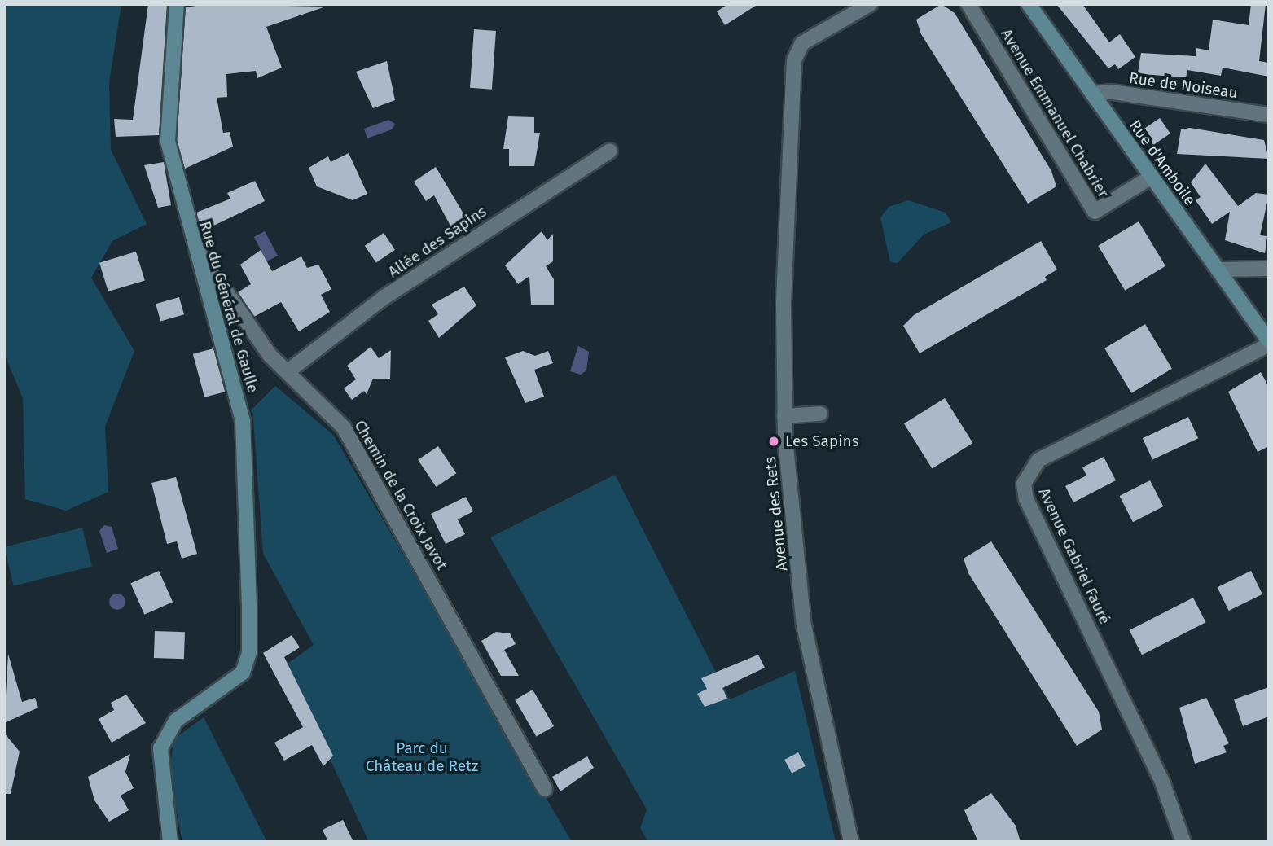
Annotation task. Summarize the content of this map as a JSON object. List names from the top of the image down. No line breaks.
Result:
{"streets":{"street":["Rue de Noiseau","Avenue Emmanuel Chabrier","Rue d'Amboile","Allée des Sapins","Rue du Général de Gaulle","Chemin de la Croix Javot","Avenue des Rets","Avenue Gabriel Fauré"]},"crossings":[["Rue de Noiseau","Rue d'Amboile"],["Avenue Emmanuel Chabrier","Rue d'Amboile"],["Rue d'Amboile","Avenue Gabriel Fauré"],["Allée des Sapins","Chemin de la Croix Javot"],["Rue du Général de Gaulle","Chemin de la Croix Javot"]],"parks":["Parc du Château de Retz"],"places":["Les Sapins"]}
